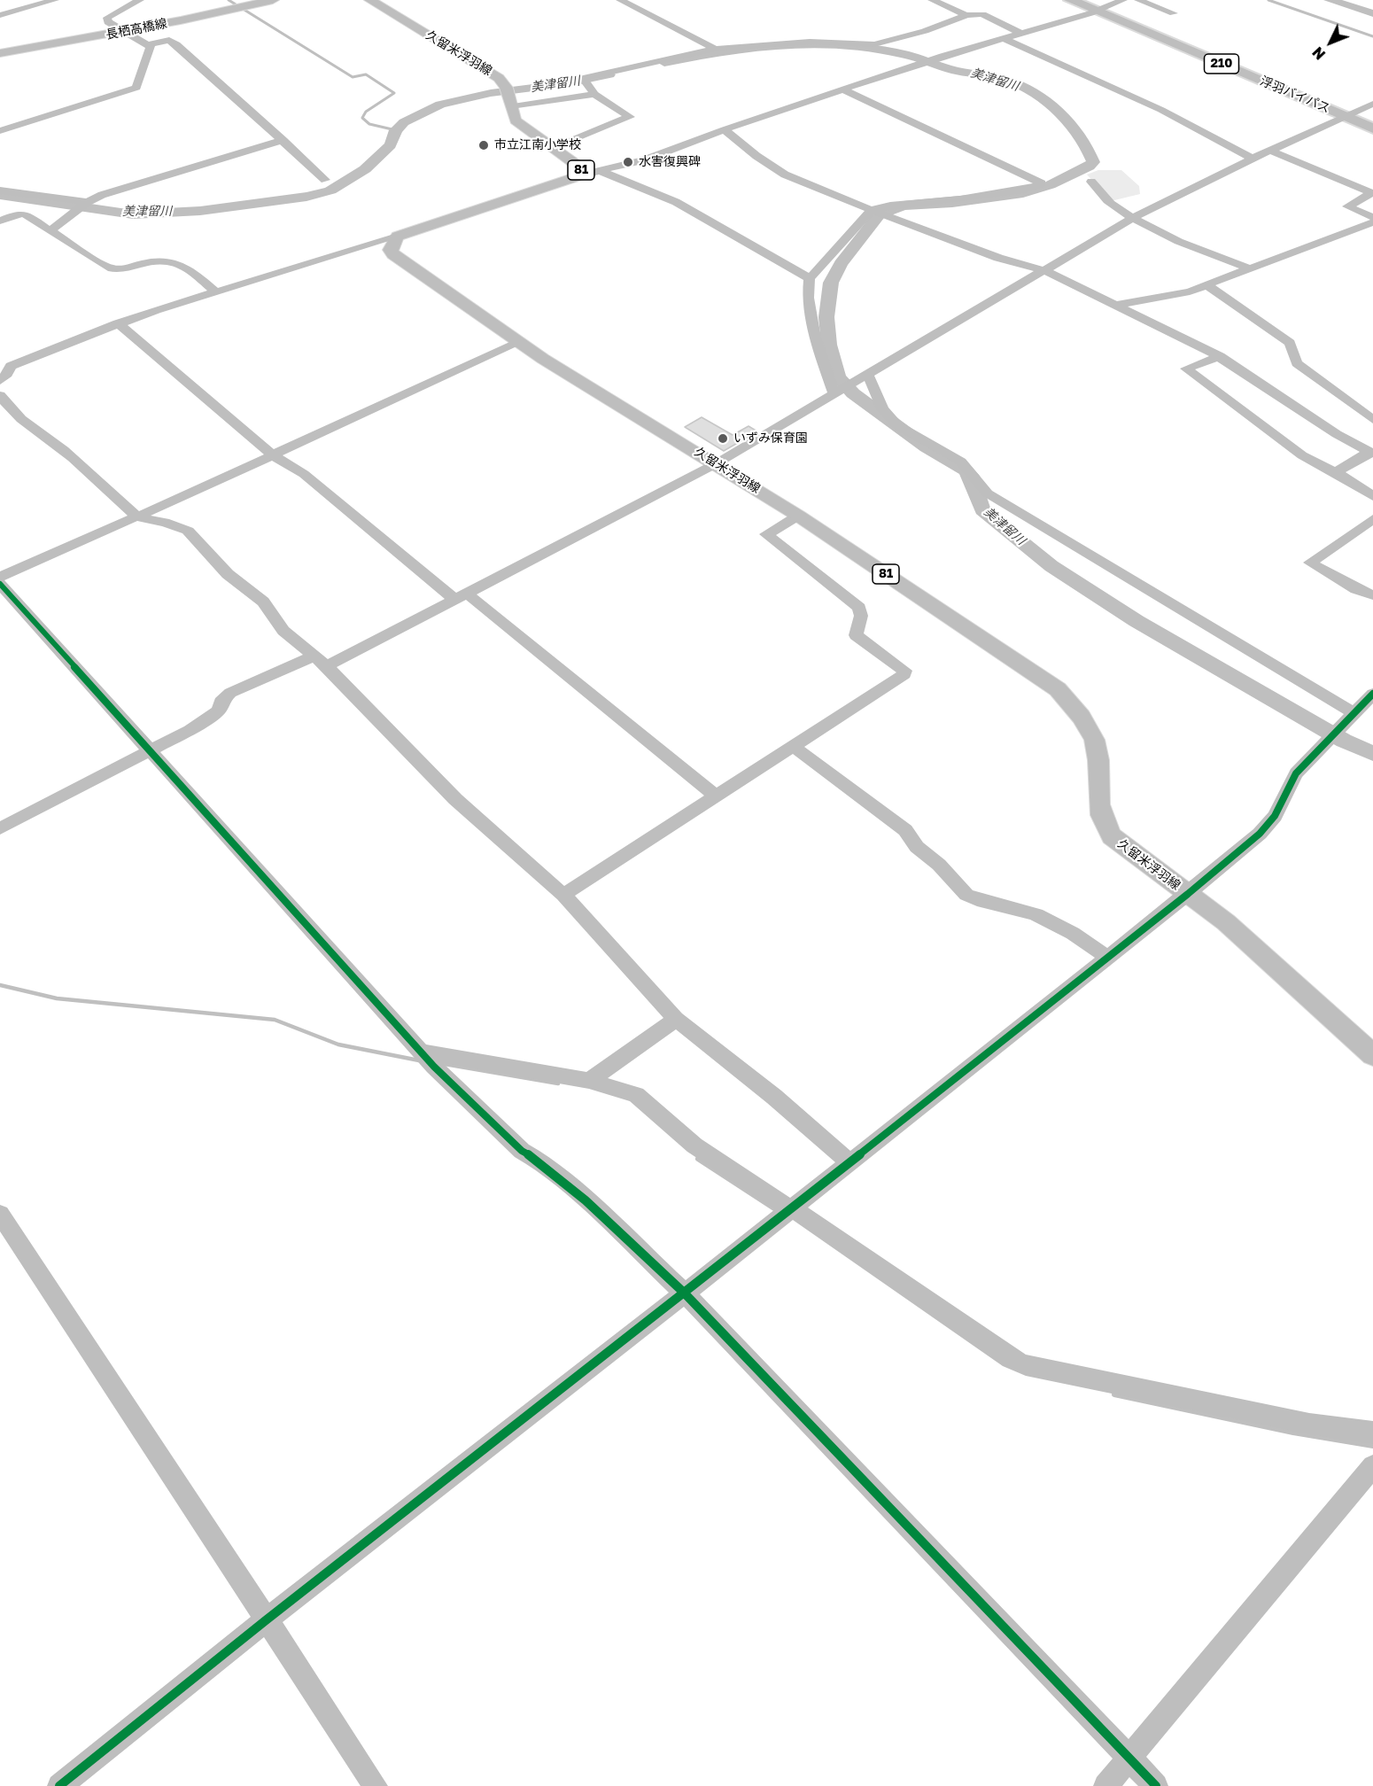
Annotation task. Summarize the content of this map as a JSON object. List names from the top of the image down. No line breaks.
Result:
{"streets":{"highway":["210","浮羽バイパス"],"main road":["長栖高橋線","久留米浮羽線","81"]},"crossings":[["久留米浮羽線","81"]],"water":["美津留川"],"places":["市立江南小学校","水害復興碑","いずみ保育園"],"north":"bottom left"}
